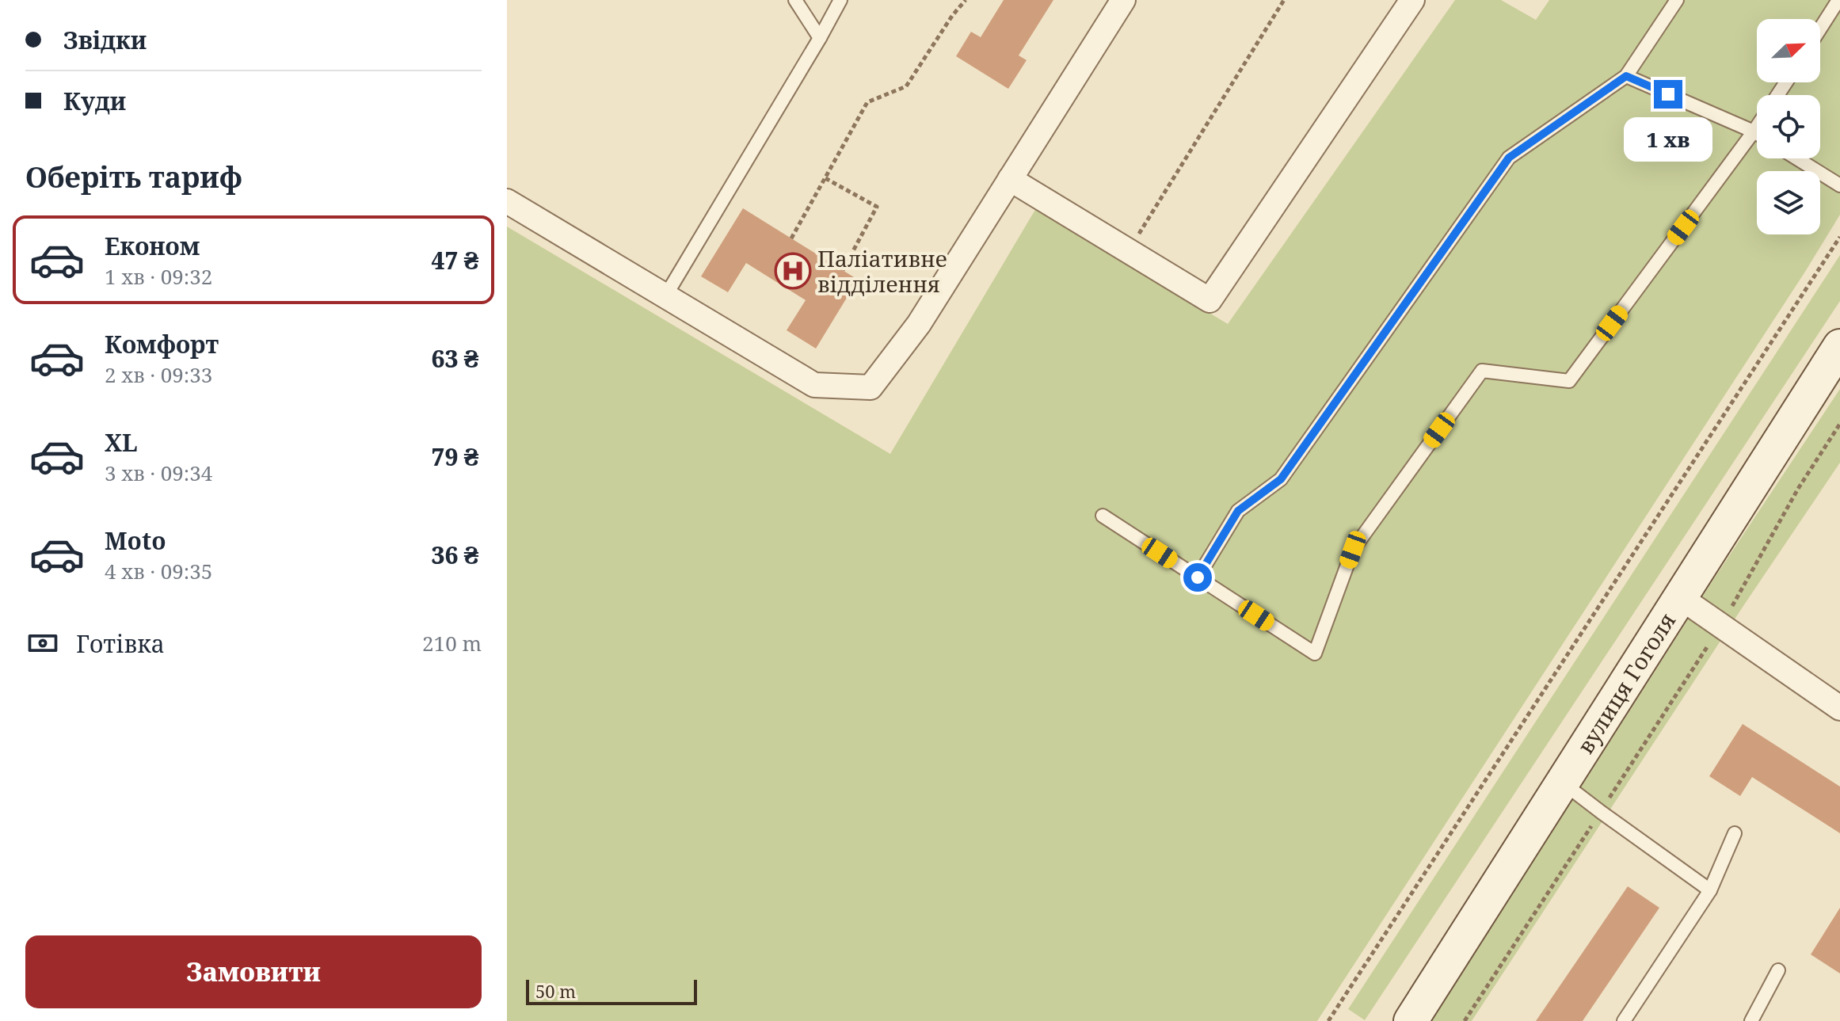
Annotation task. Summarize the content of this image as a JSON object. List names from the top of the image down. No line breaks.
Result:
{"streets":{"street":["вулиця Гоголя"]},"places":{"hospital":["Паліативне відділення"]},"scale_bar":"50 m","north":"top right","page":{"banner":["Звідки","Куди"],"bubble":"1 хв","heading":"Оберіть тариф","list":[{"name":"Економ","note":"1 хв · 09:32","value":"47 ₴"},{"name":"Комфорт","note":"2 хв · 09:33","value":"63 ₴"},{"name":"XL","note":"3 хв · 09:34","value":"79 ₴"},{"name":"Moto","note":"4 хв · 09:35","value":"36 ₴"}],"pay":["Готівка","210 m"],"buttons":"Замовити","scale":"50 m"}}
